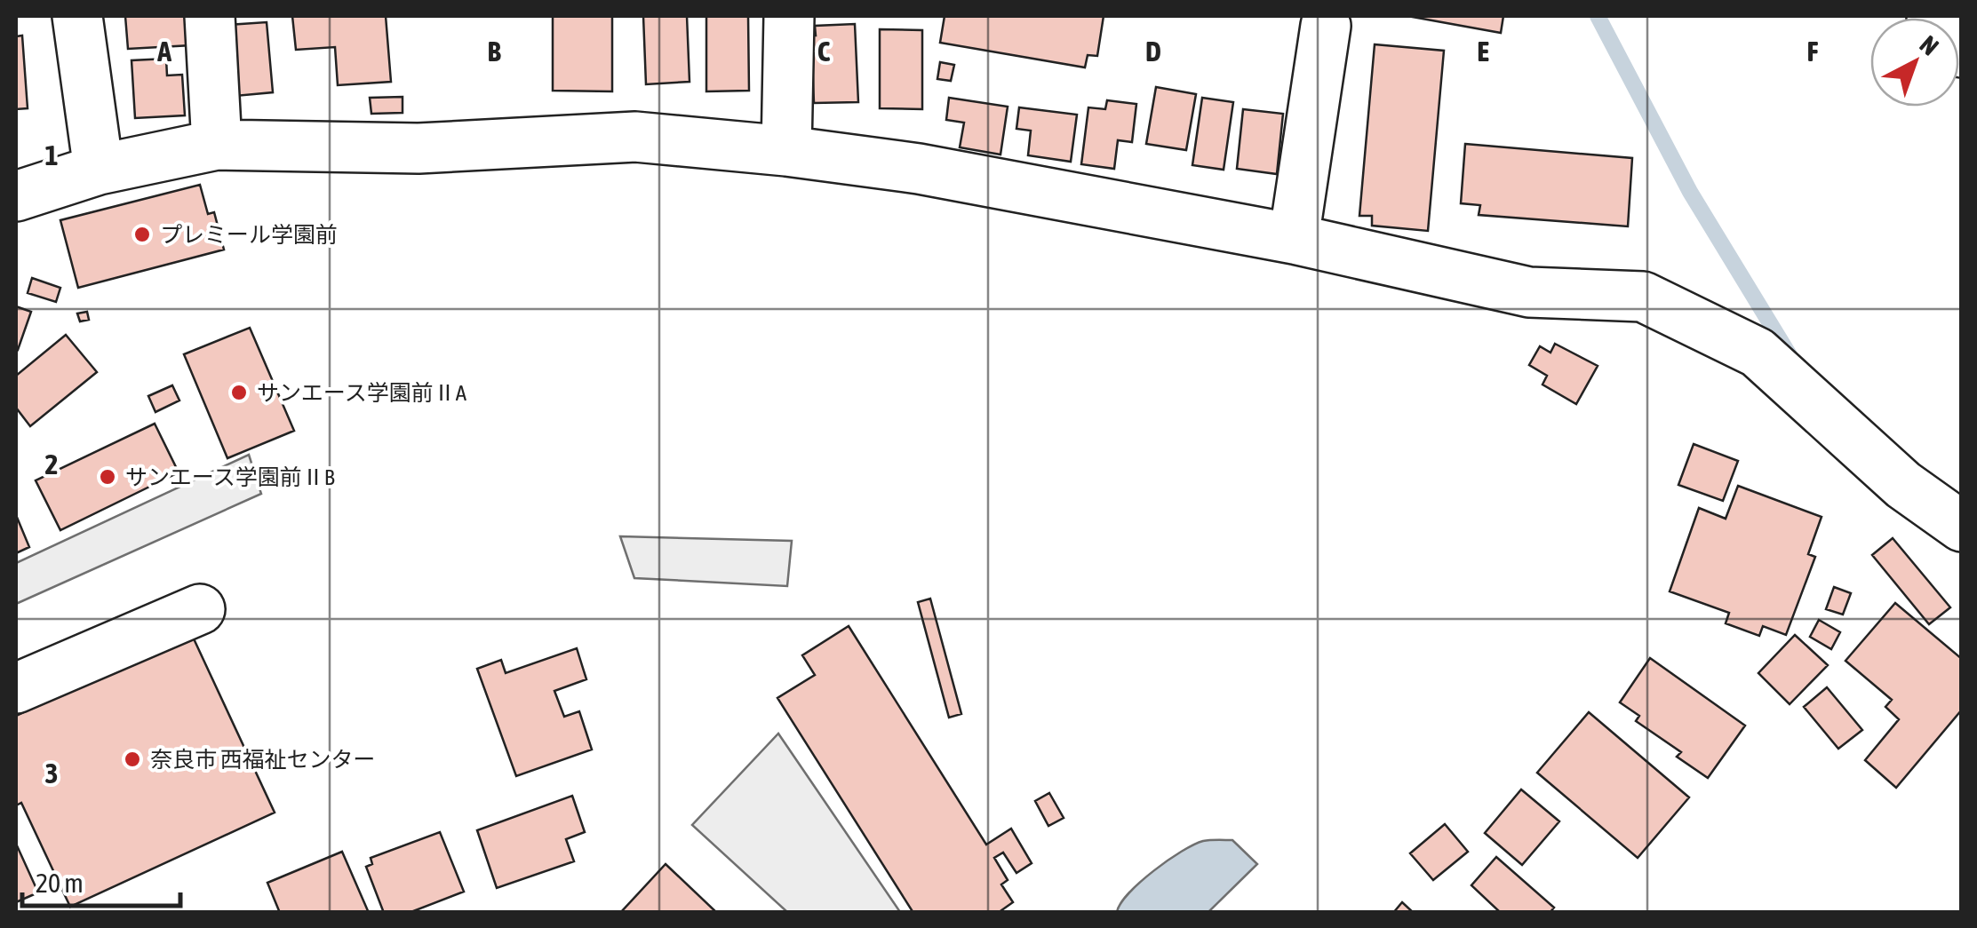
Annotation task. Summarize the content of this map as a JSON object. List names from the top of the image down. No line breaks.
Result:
{"places":["プレミール学園前","サンエース学園前ⅡA","サンエース学園前ⅡB","奈良市 西福祉センター"],"scale_bar":"20 m","north":"top right","grid":{"columns":["A","B","C","D","E","F"],"rows":["1","2","3"]}}
